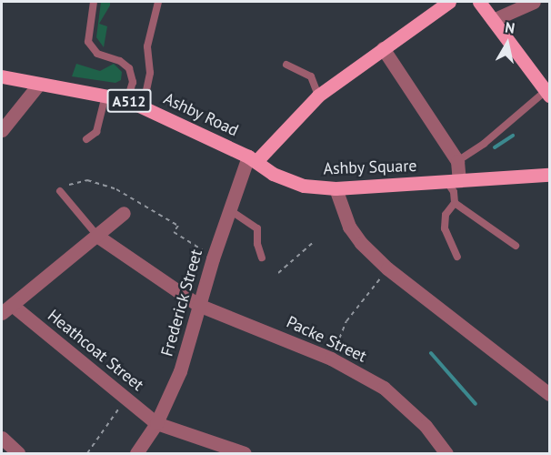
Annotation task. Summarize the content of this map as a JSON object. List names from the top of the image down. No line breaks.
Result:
{"streets":{"main road":["A512","Ashby Road","Ashby Square"],"street":["Frederick Street","Packe Street","Heathcoat Street"]},"crossings":[["A512","Ashby Square"],["Ashby Road","Ashby Square"],["Ashby Road","Frederick Street"],["Ashby Square","Frederick Street"],["Frederick Street","Packe Street"],["Frederick Street","Heathcoat Street"]],"north":"top"}
